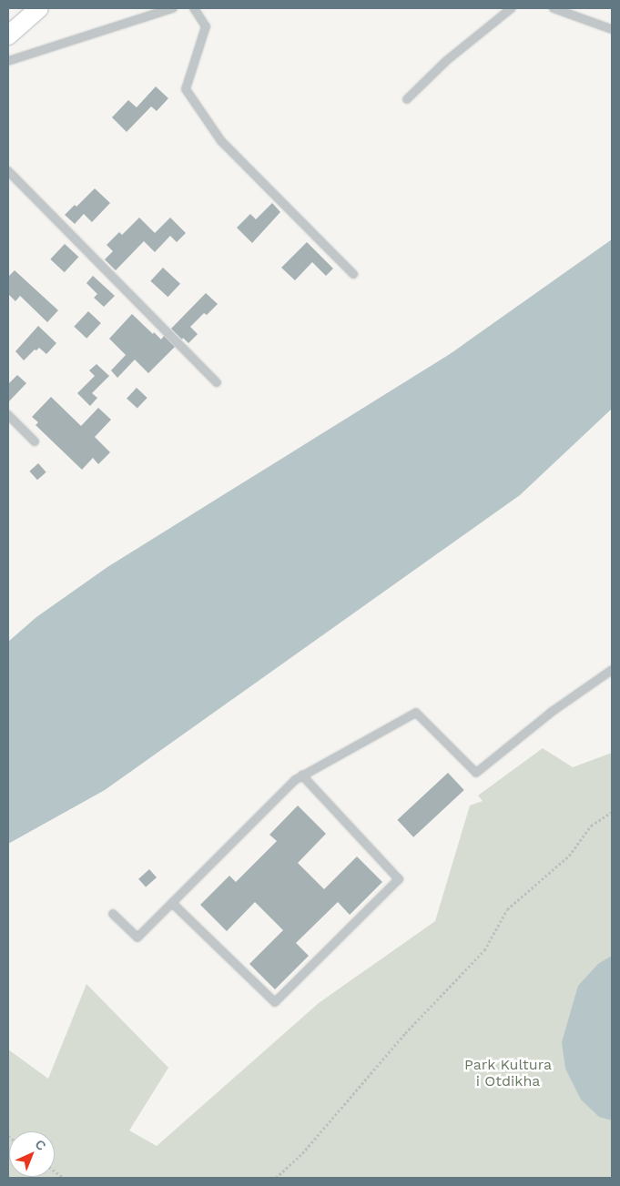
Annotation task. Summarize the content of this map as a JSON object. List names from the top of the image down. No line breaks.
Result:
{"parks":["Park Kultura i Otdikha"],"north":"top right"}
